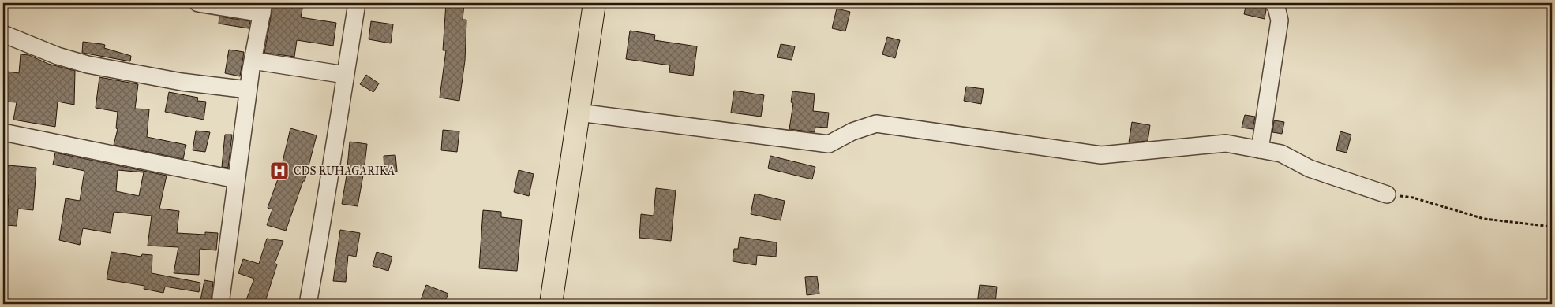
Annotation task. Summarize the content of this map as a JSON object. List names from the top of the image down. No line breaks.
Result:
{"places":{"hospital":["CDS RUHAGARIKA"]}}
